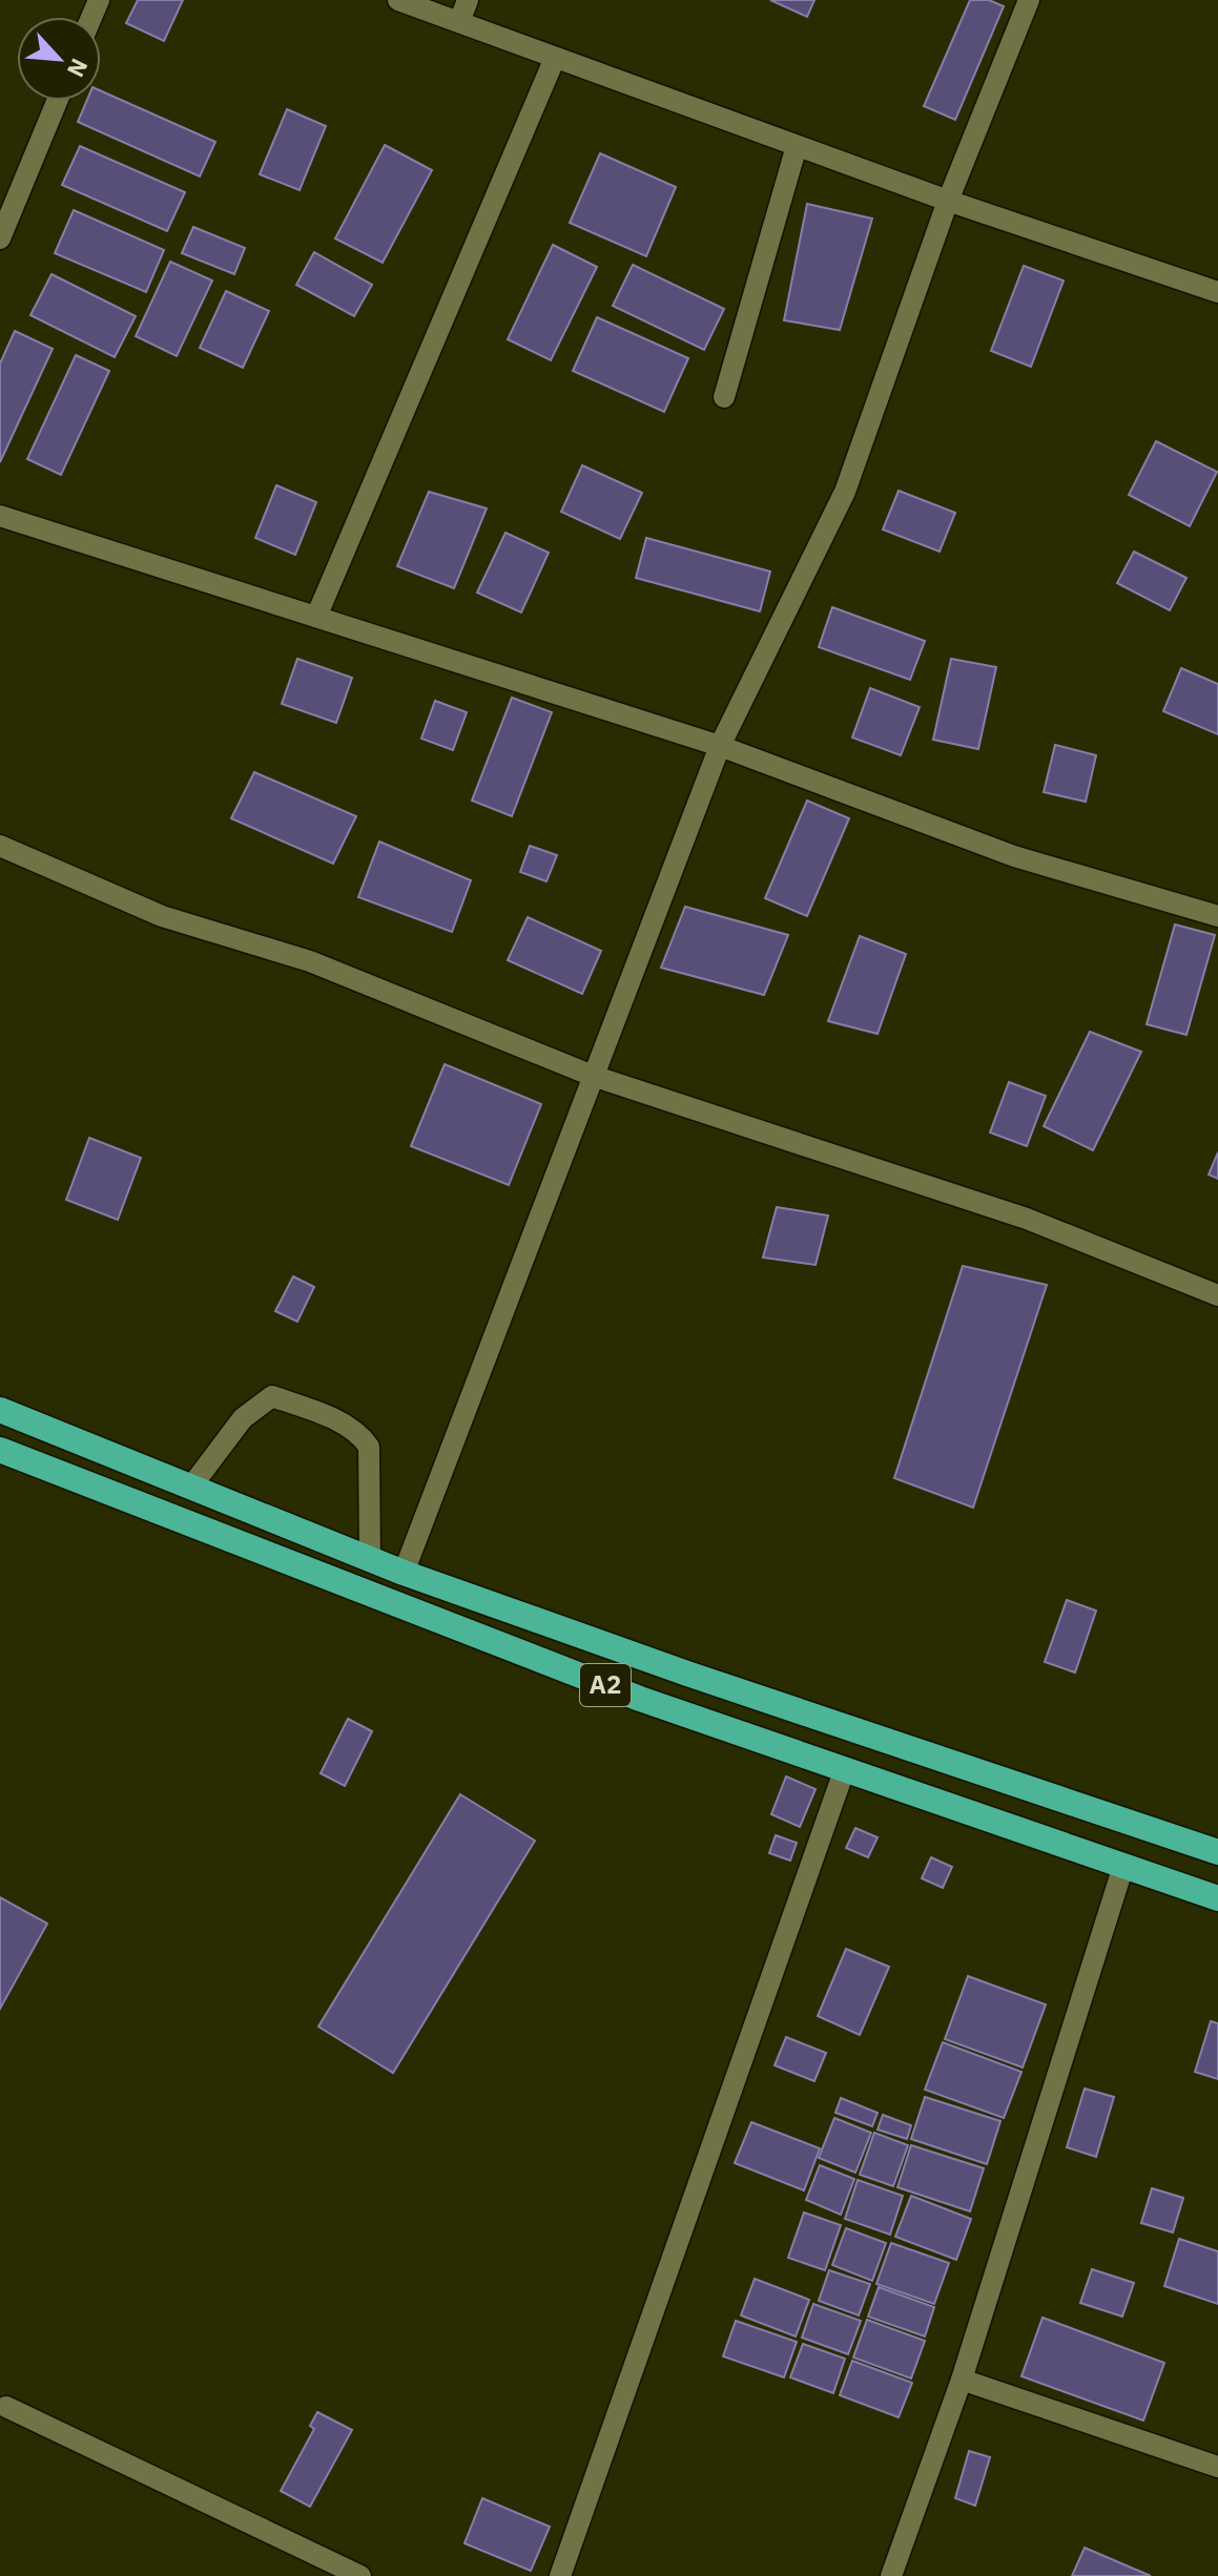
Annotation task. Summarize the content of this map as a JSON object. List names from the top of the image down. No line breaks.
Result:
{"streets":{"highway":["A2"]},"north":"bottom right"}
